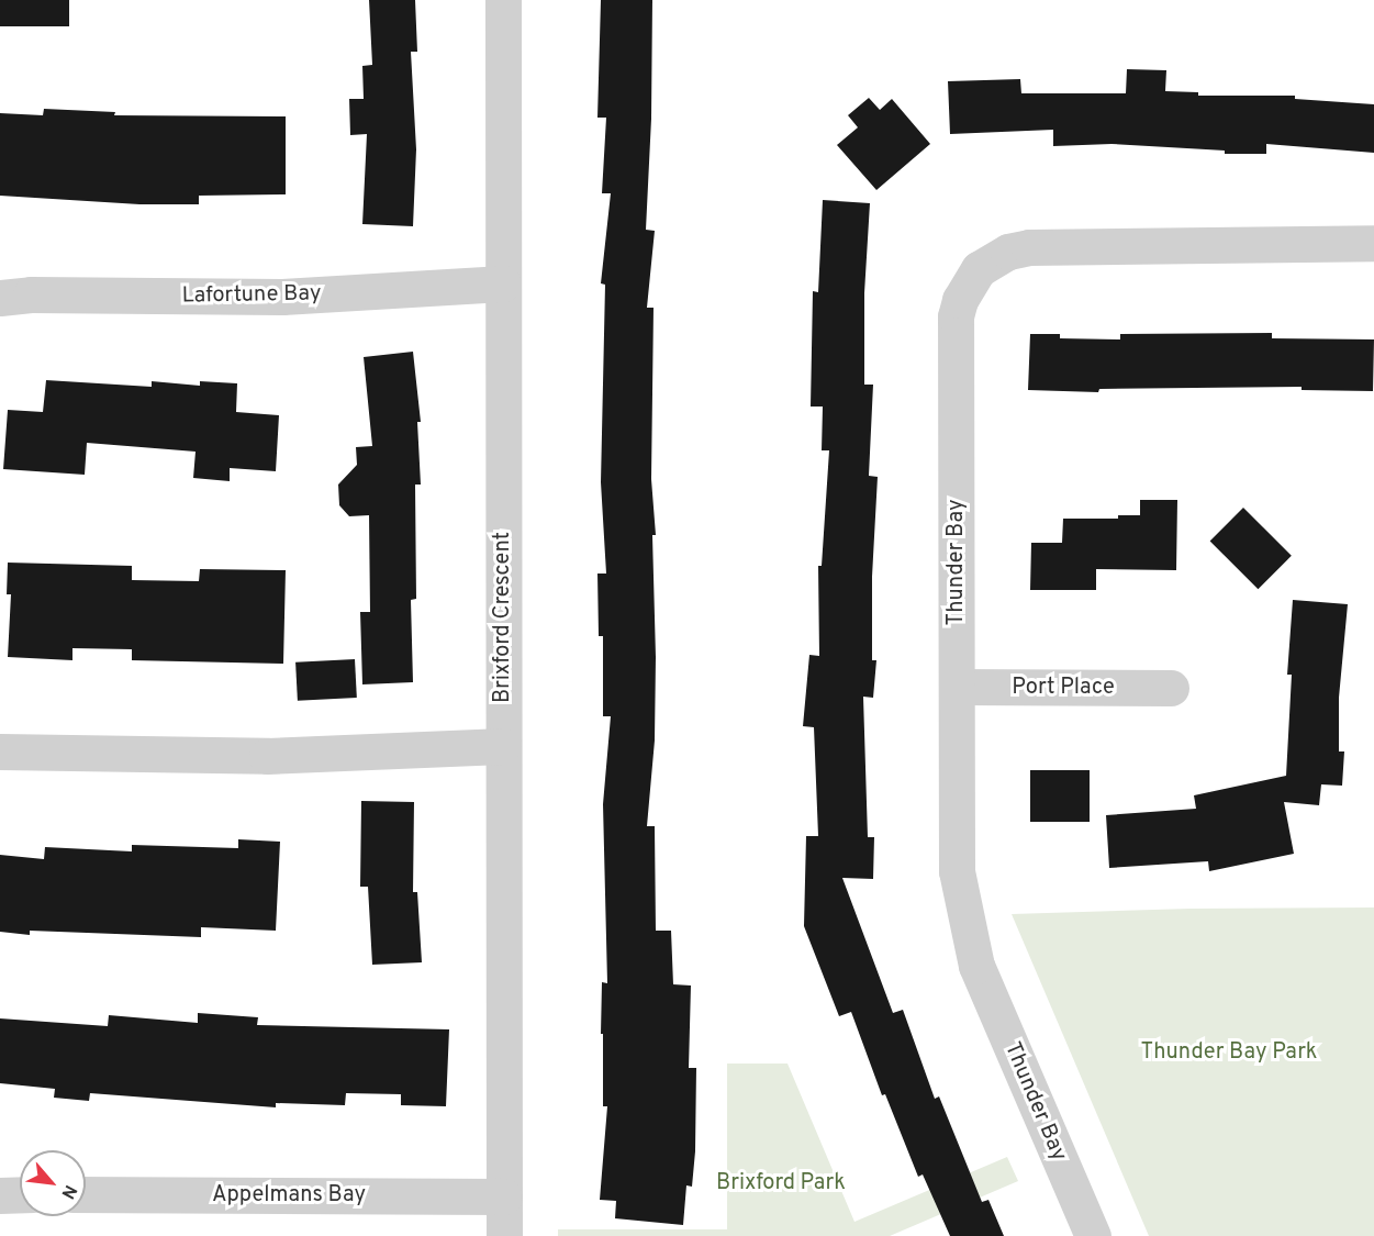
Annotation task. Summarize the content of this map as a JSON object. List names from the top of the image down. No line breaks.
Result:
{"streets":{"street":["Lafortune Bay","Thunder Bay","Brixford Crescent","Port Place","Appelmans Bay"]},"crossings":[["Lafortune Bay","Brixford Crescent"],["Thunder Bay","Port Place"],["Brixford Crescent","Appelmans Bay"]],"parks":["Thunder Bay Park","Brixford Park"],"north":"bottom right"}
